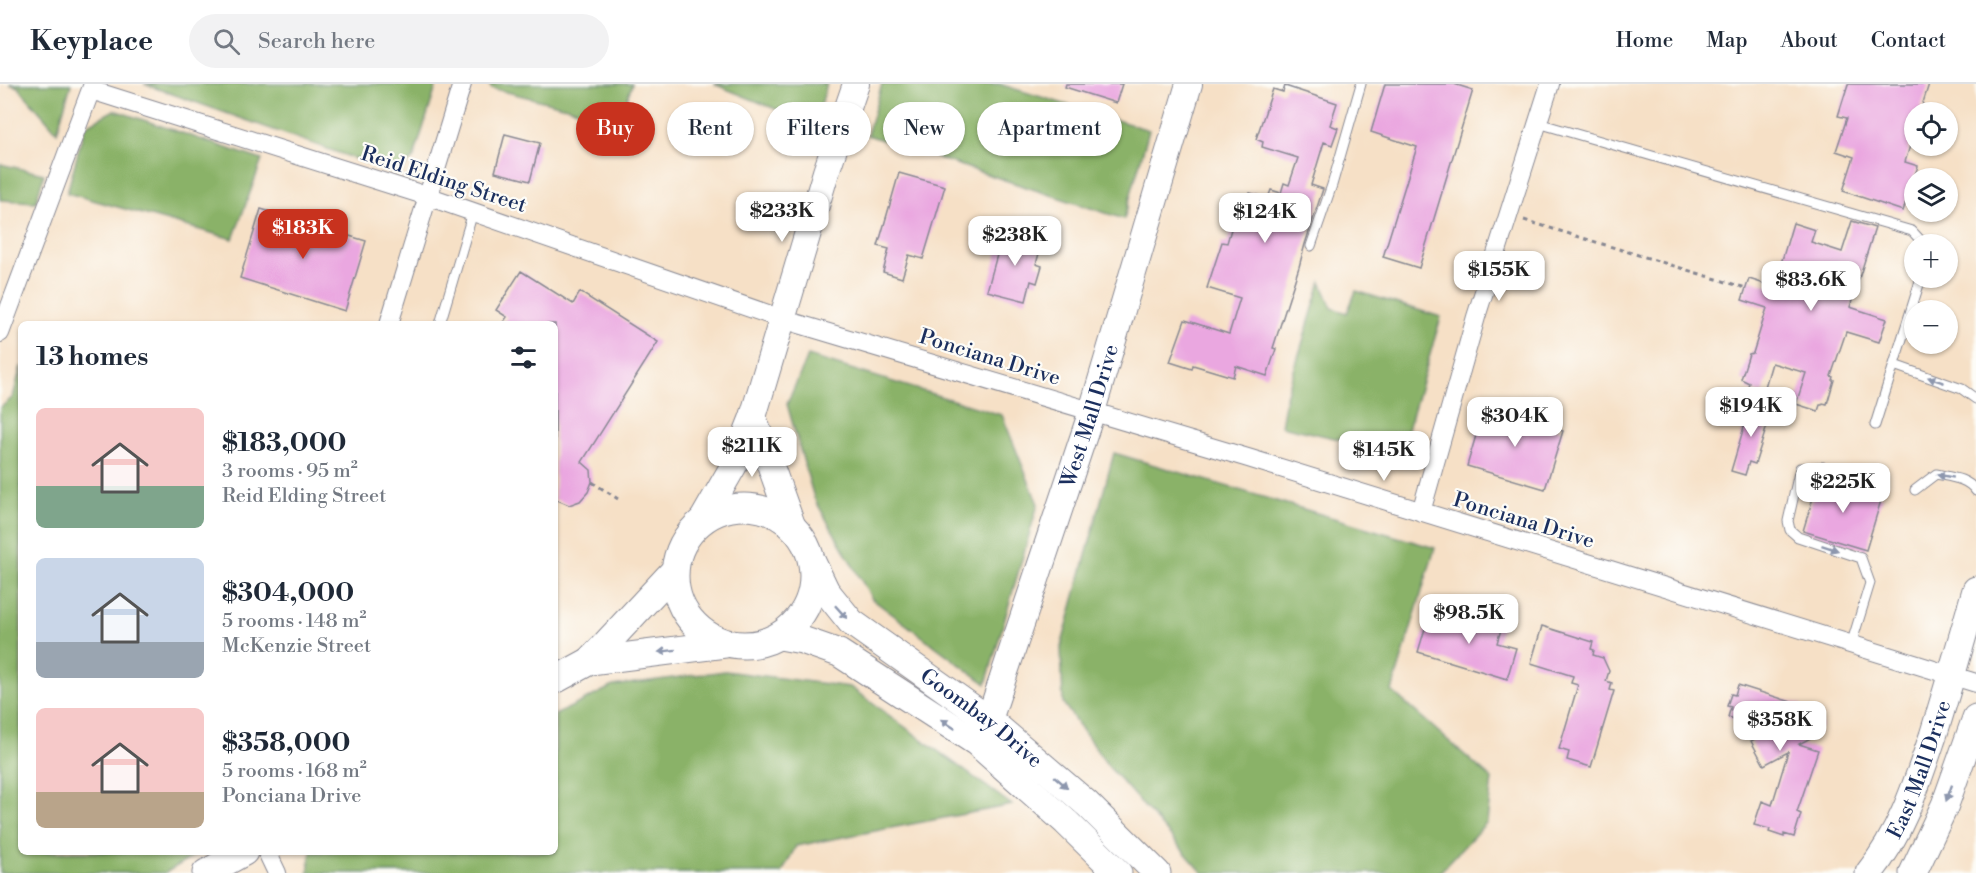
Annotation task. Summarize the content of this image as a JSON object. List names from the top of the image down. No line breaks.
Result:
{"streets":{"main road":["Goombay Drive","East Mall Drive"],"street":["Reid Elding Street","Ponciana Drive","West Mall Drive"]},"crossings":[["Reid Elding Street","Ponciana Drive"],["Ponciana Drive","West Mall Drive"],["Ponciana Drive","East Mall Drive"],["West Mall Drive","Goombay Drive"]],"page":{"header":"Keyplace","search":"Search here","nav":["Home","Map","About","Contact"],"map_buttons":["+","−"],"chip":["Buy","Rent","Filters","New","Apartment"],"price":["$233K","$124K","$183K","$238K","$155K","$83.6K","$194K","$304K","$211K","$145K","$225K","$98.5K","$358K"],"heading":"13 homes","list":[{"name":"$183,000","note":"3 rooms · 95 m² · Reid Elding Street"},{"name":"$304,000","note":"5 rooms · 148 m² · McKenzie Street"},{"name":"$358,000","note":"5 rooms · 168 m² · Ponciana Drive"}]}}
